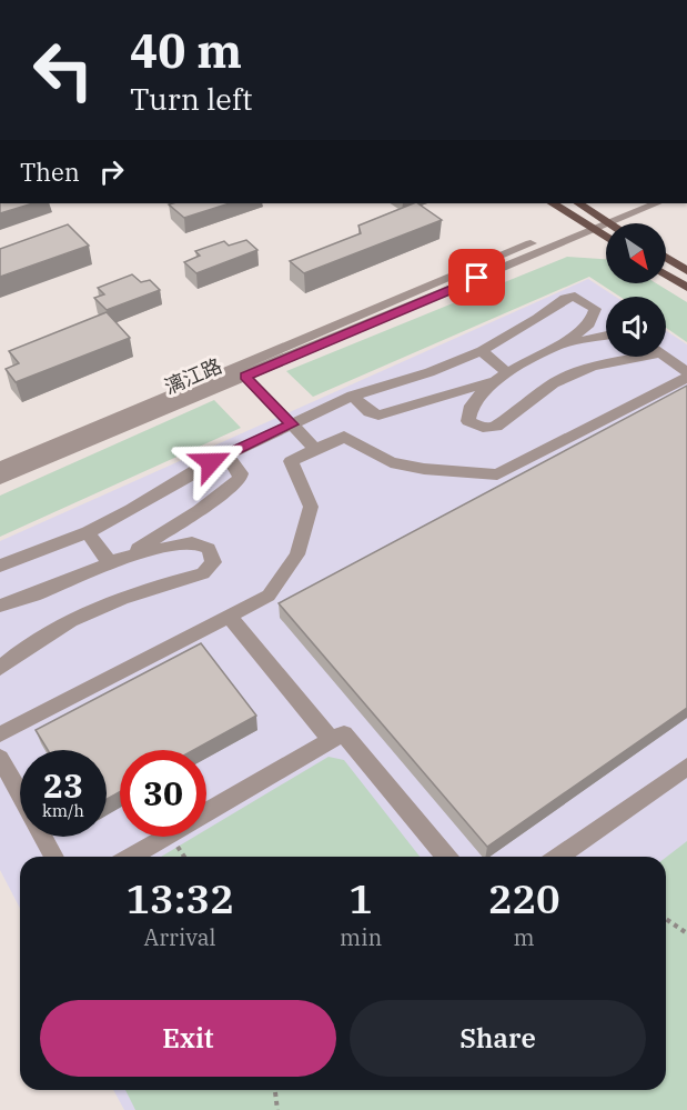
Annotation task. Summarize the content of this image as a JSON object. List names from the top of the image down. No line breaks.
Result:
{"streets":{"street":["漓江路"]},"north":"bottom right","page":{"turn":["40 m","Turn left"],"then":"Then","speed":"23 km/h","limit":"30","eta":["13:32","Arrival","1","min","220","m"],"buttons":["Exit","Share"]}}
